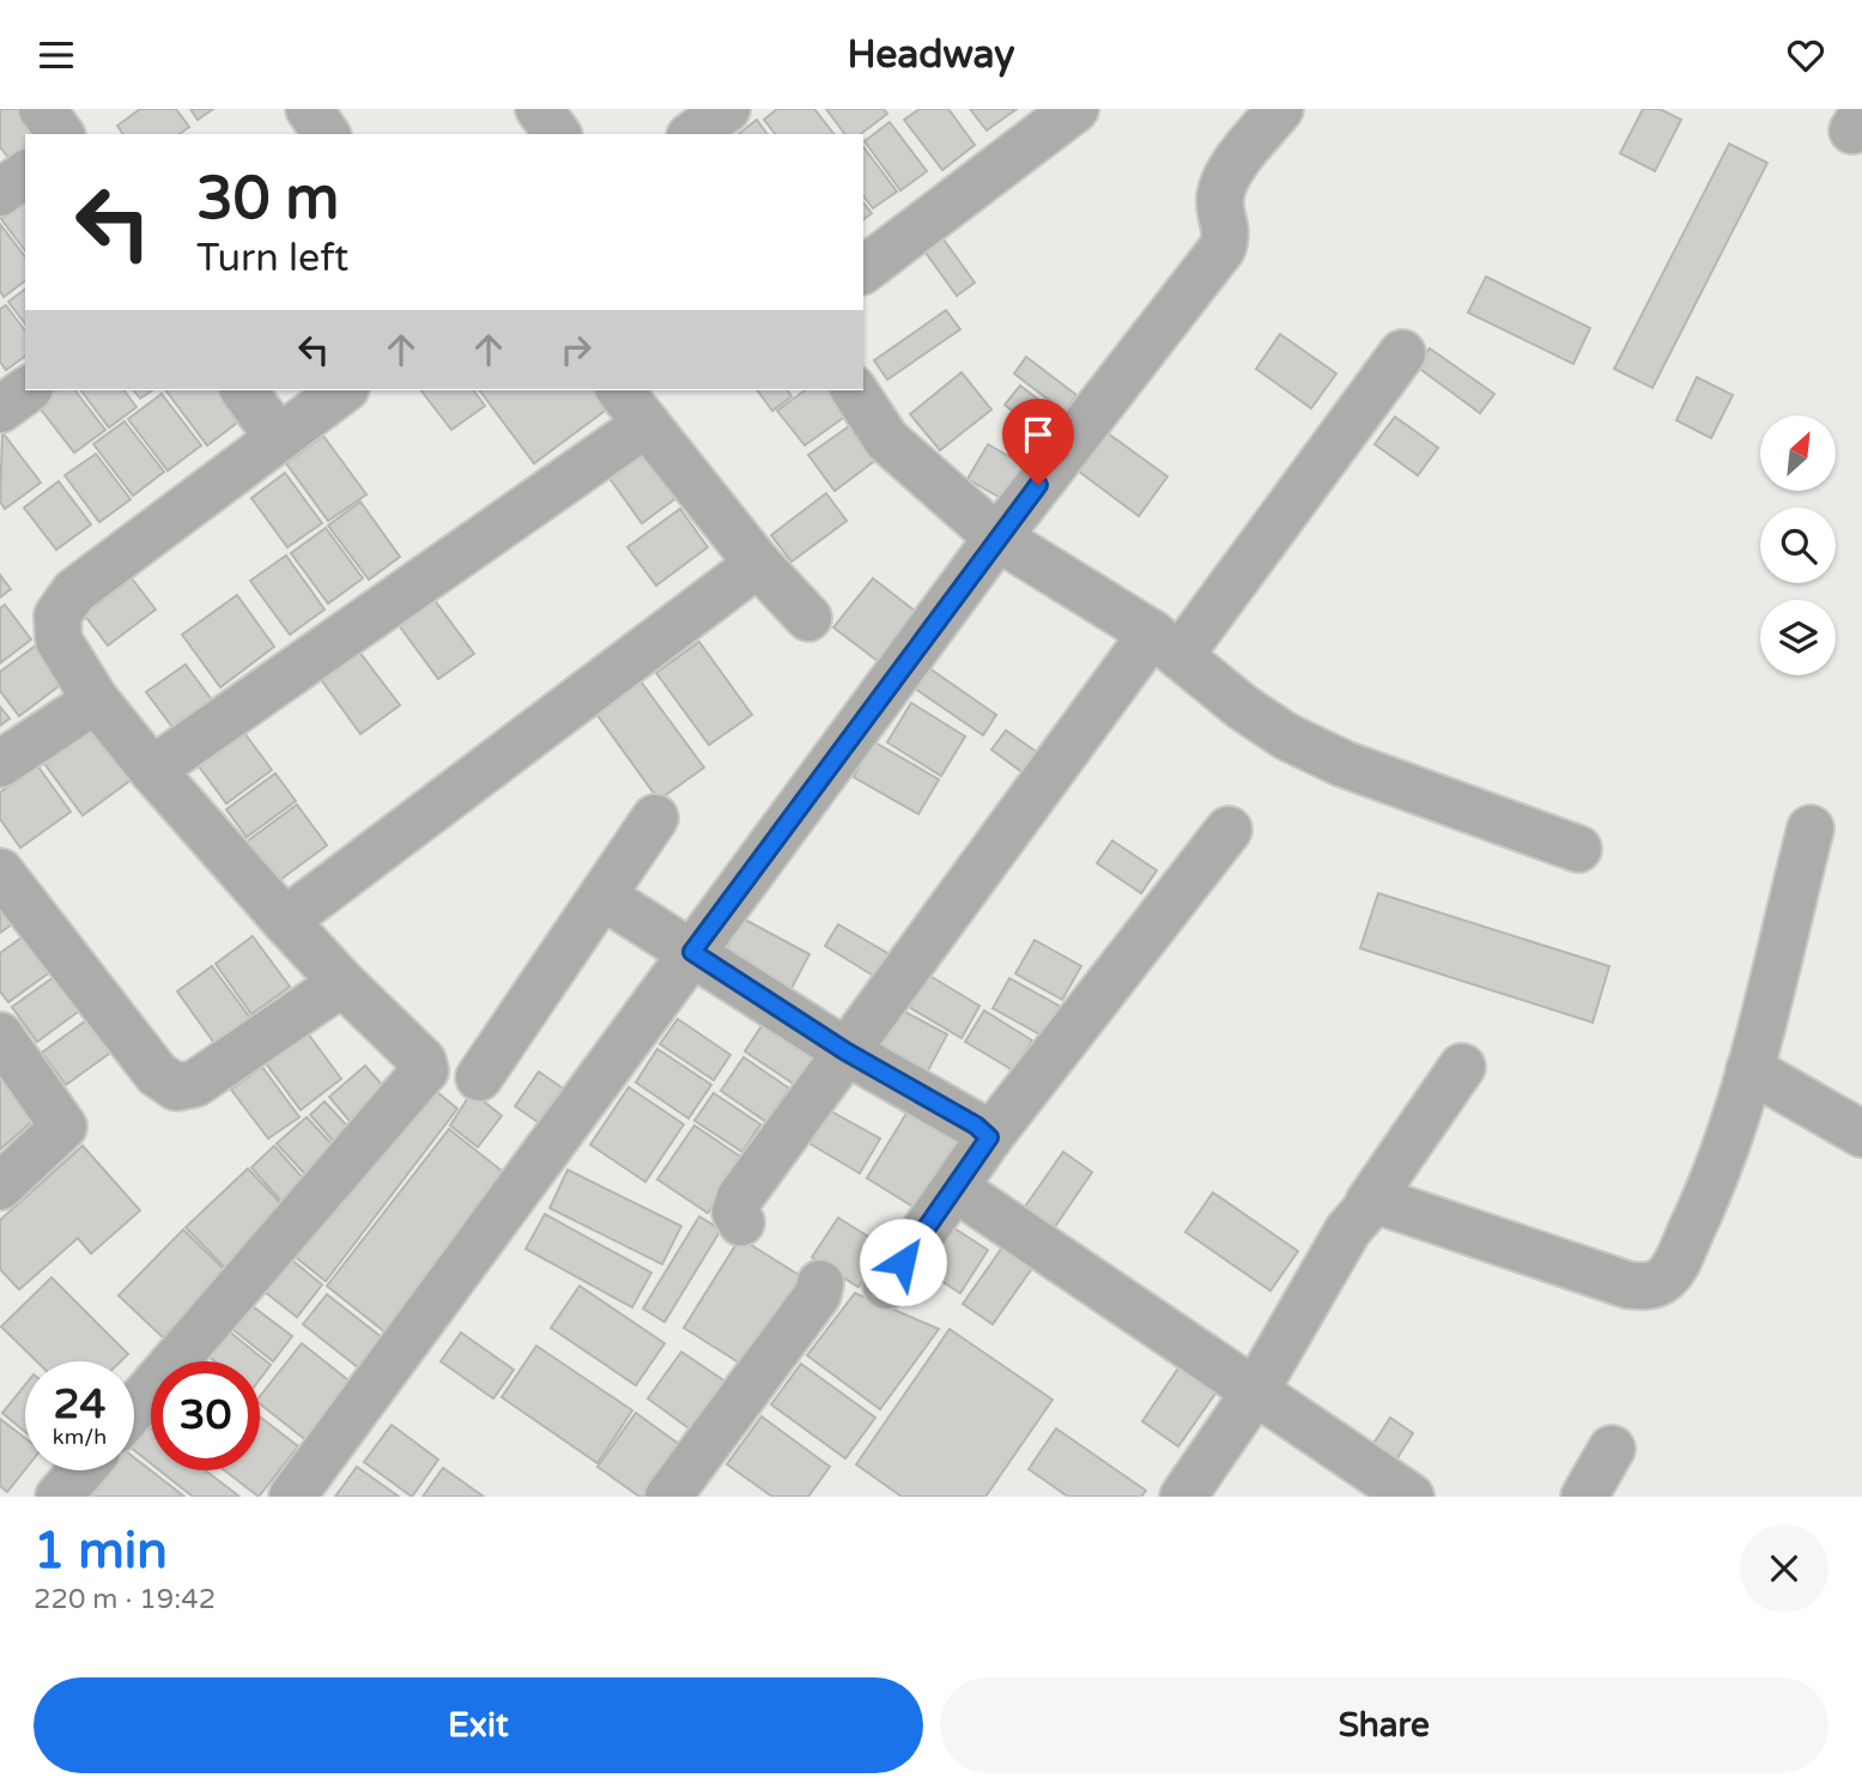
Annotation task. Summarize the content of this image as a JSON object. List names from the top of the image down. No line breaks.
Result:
{"north":"top right","page":{"header":"Headway","turn":["30 m","Turn left"],"speed":"24 km/h","limit":"30","heading":["1 min","220 m · 19:42"],"buttons":["Exit","Share"]}}
